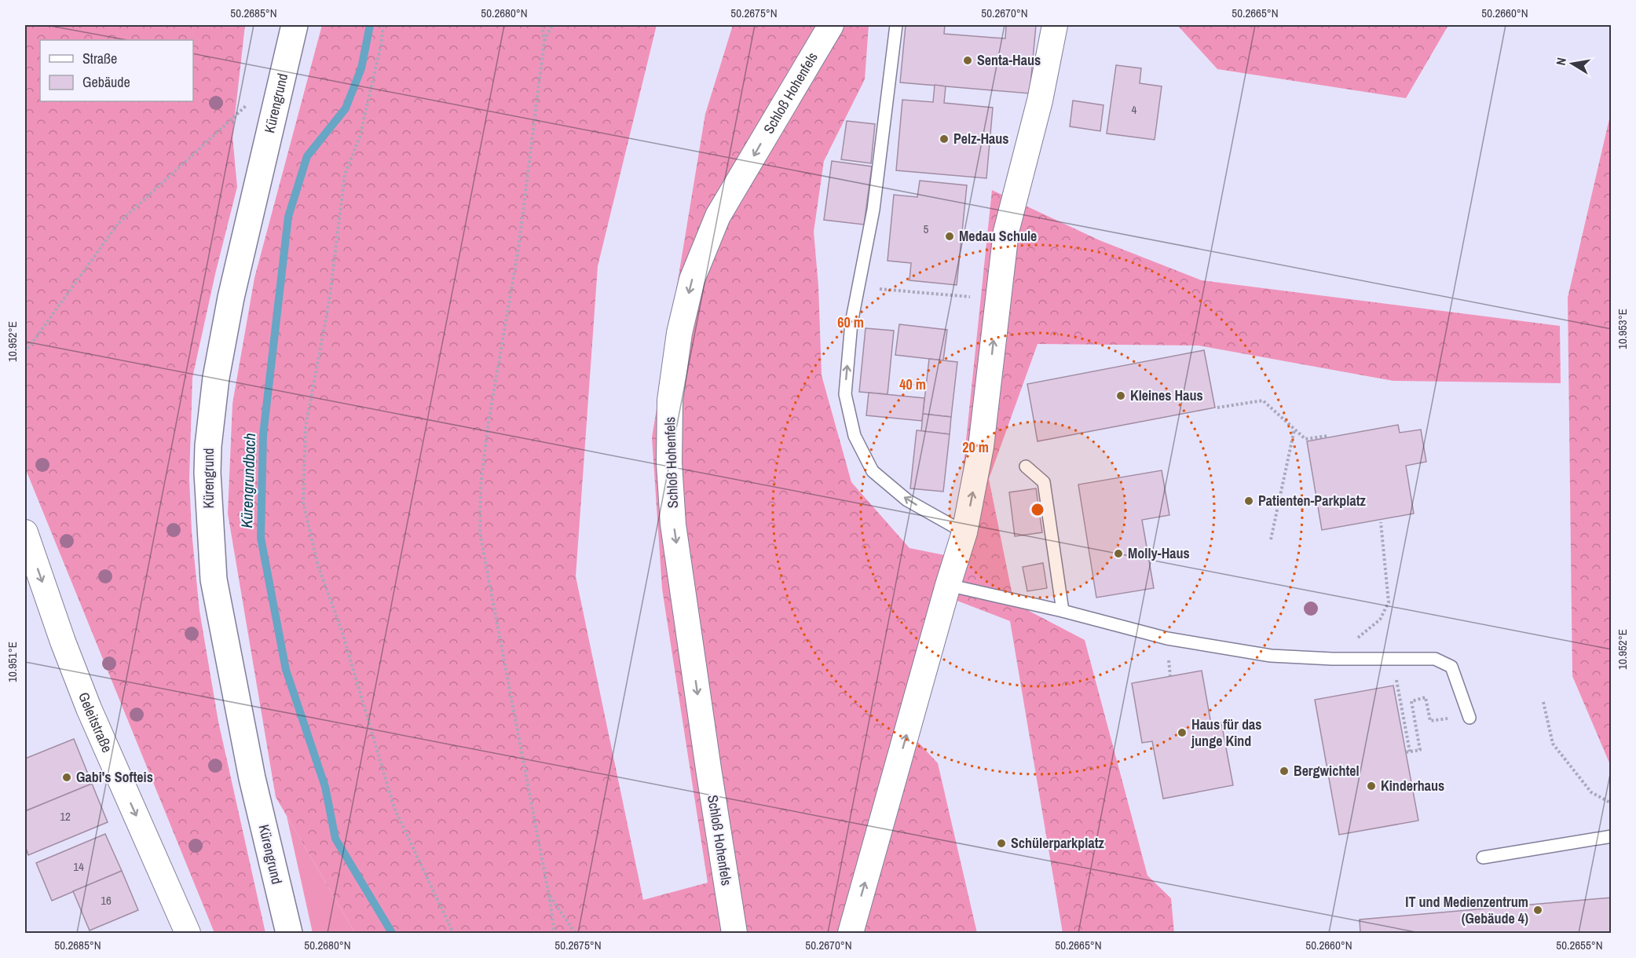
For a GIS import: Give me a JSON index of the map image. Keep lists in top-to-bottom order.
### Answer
{
  "streets": {
    "main road": ["Kürengrund"],
    "street": ["Schloß Hohenfels", "Geleitstraße"]
  },
  "one_way": ["Schloß Hohenfels", "Geleitstraße"],
  "water": ["Kürengrundbach"],
  "places": [
    "Senta-Haus",
    "Pelz-Haus",
    "Medau Schule",
    "Kleines Haus",
    "Patienten-Parkplatz",
    "Molly-Haus",
    "Haus für das junge Kind",
    "Bergwichtel",
    "Gabi's Softeis",
    "Kinderhaus",
    "Schülerparkplatz",
    "IT und Medienzentrum (Gebäude 4)"
  ],
  "house_numbers": [
    "4",
    "5",
    "12",
    "14",
    "16"
  ],
  "legend": ["Straße", "Gebäude"],
  "north": "left",
  "coordinates": [
    "50.2685°N",
    "50.2680°N",
    "50.2675°N",
    "50.2670°N",
    "50.2665°N",
    "50.2660°N",
    "10.953°E",
    "10.952°E",
    "10.951°E",
    "50.2655°N"
  ],
  "rings": ["60 m", "40 m", "20 m"]
}
